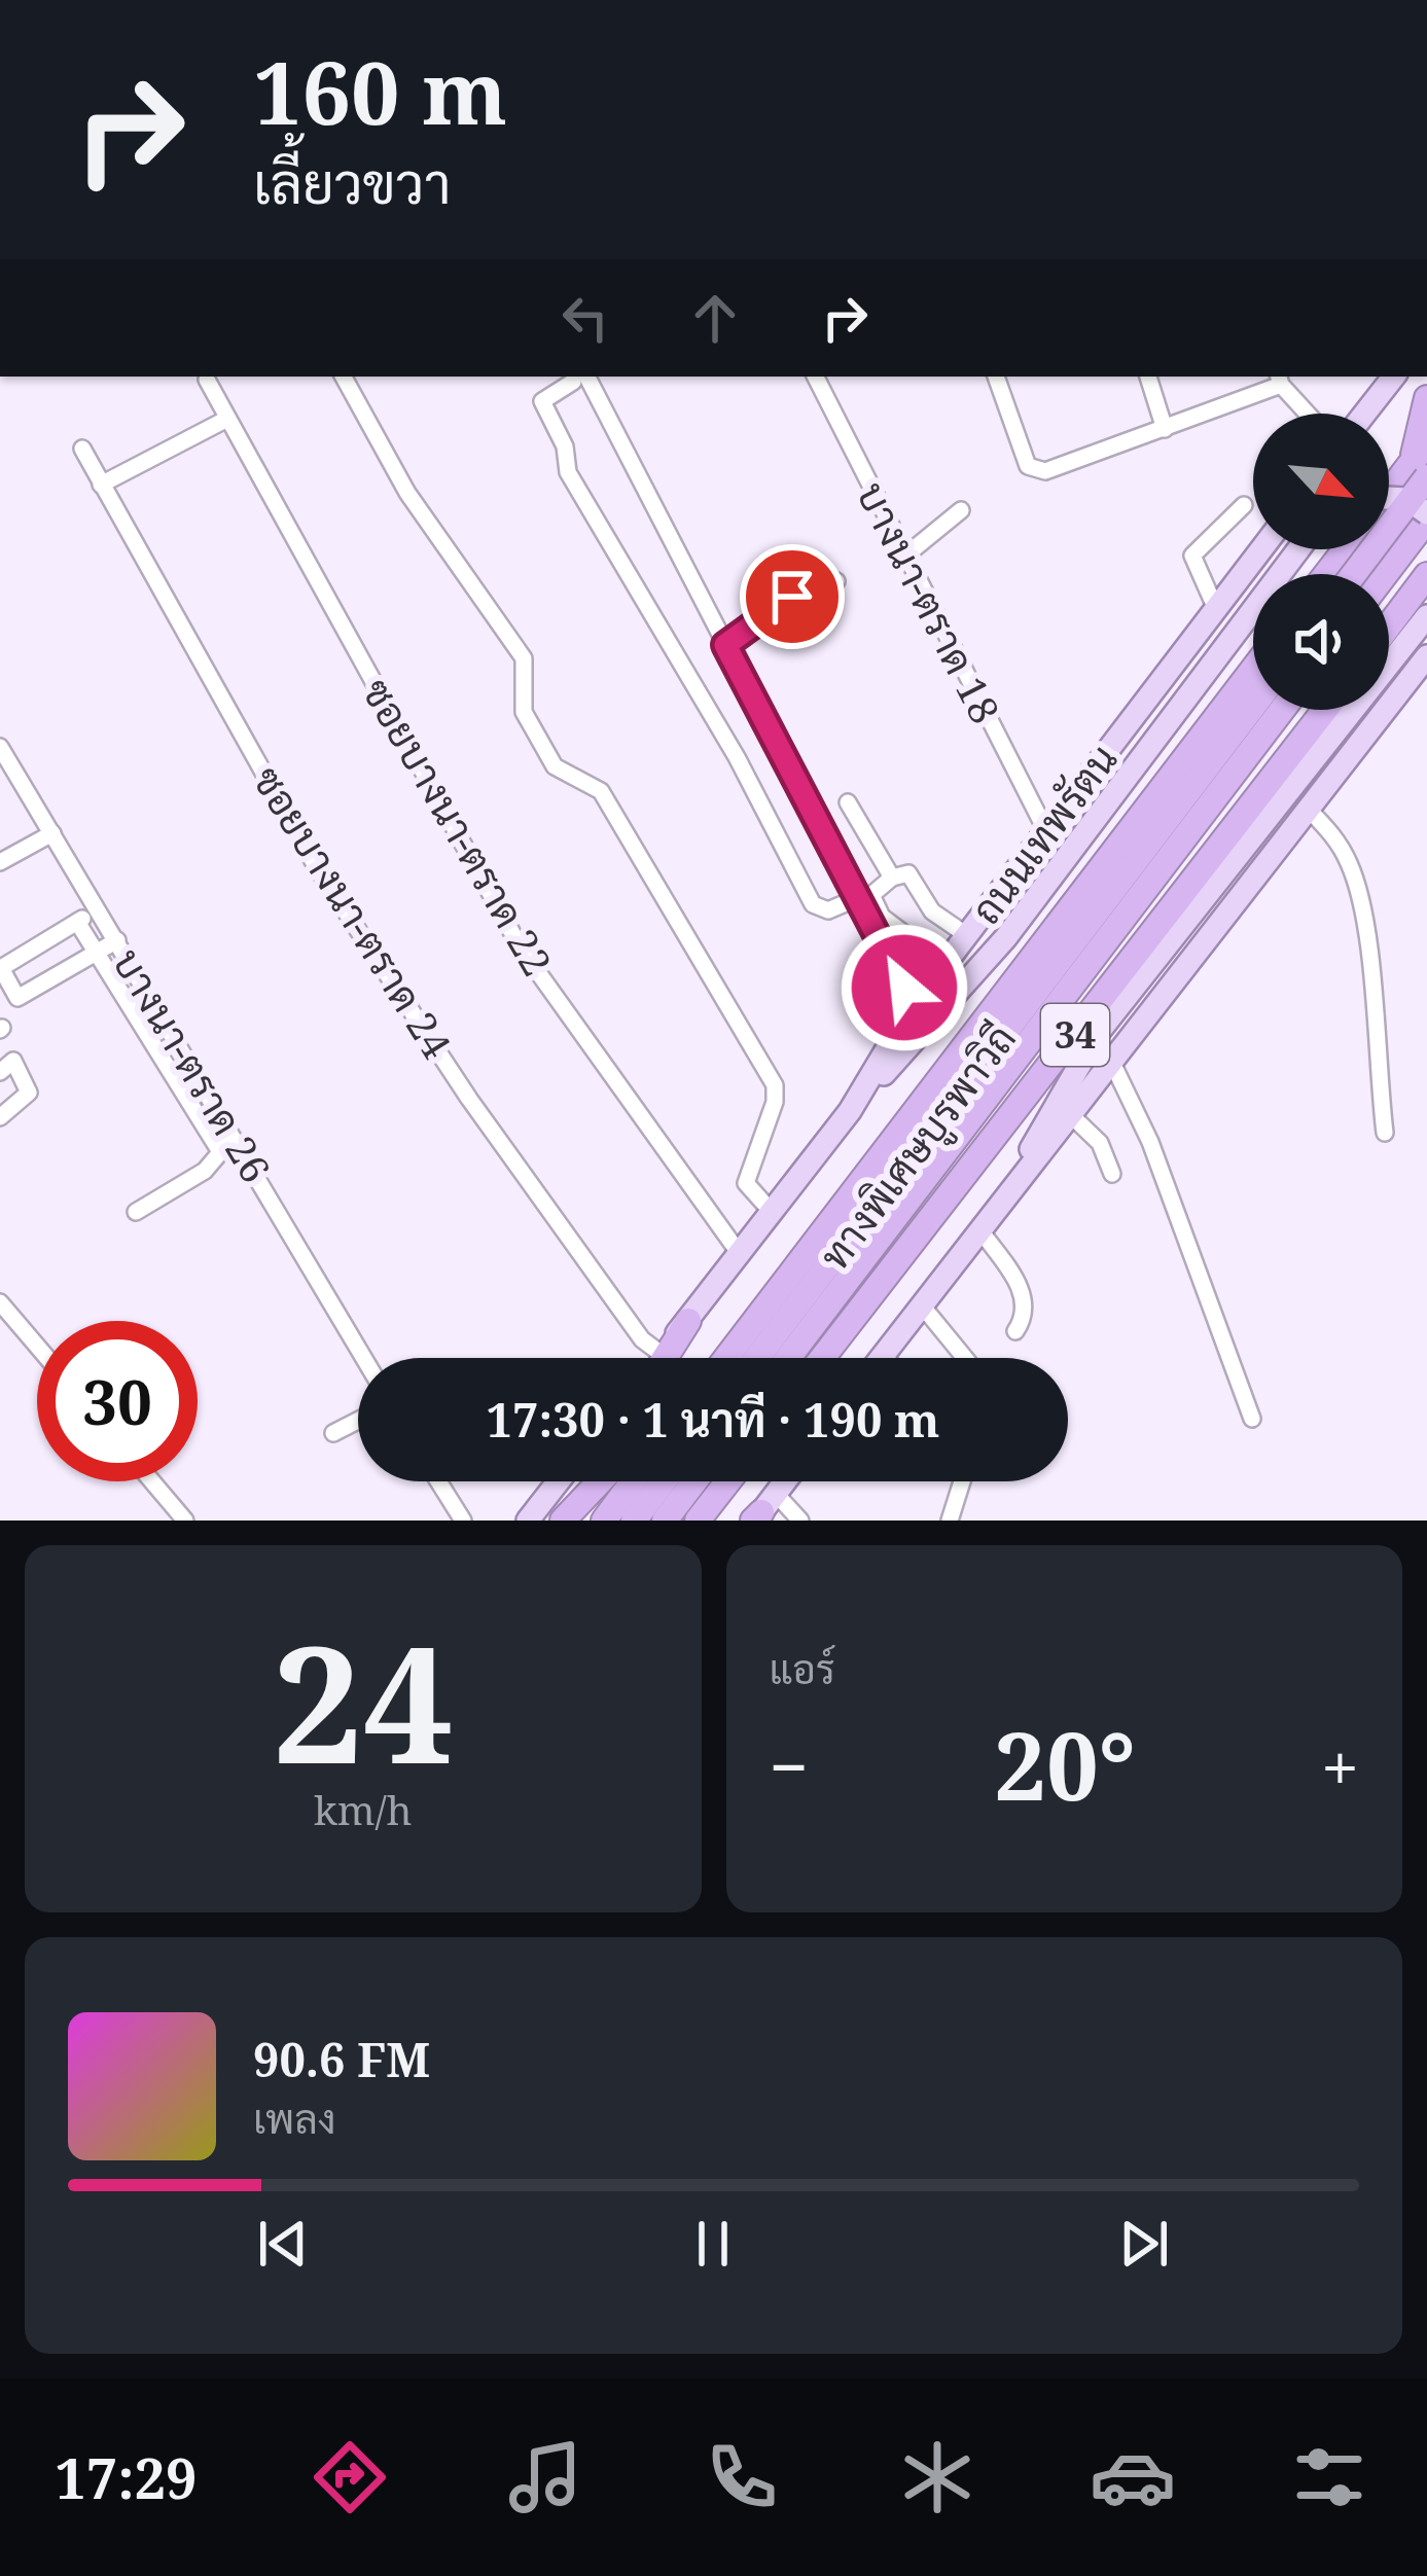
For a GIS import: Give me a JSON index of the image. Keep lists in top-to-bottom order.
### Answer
{
  "streets": {
    "highway": ["ถนนเทพรัตน", "34", "ทางพิเศษบูรพาวิถี"],
    "street": [
      "บางนา-ตราด 18",
      "ซอยบางนา-ตราด 22",
      "ซอยบางนา-ตราด 24",
      "บางนา-ตราด 26"
    ]
  },
  "crossings": [
    ["บางนา-ตราด 18", "ถนนเทพรัตน"],
    ["ซอยบางนา-ตราด 22", "ถนนเทพรัตน"],
    ["ถนนเทพรัตน", "ซอยบางนา-ตราด 24"]
  ],
  "north": "bottom right",
  "page": {
    "turn": ["160 m", "เลี้ยวขวา"],
    "limit": "30",
    "trip": "17:30 · 1 นาที · 190 m",
    "tile": [
      ["24", "km/h"],
      "แอร์"
    ],
    "heat": ["−", "20°", "+"],
    "song": ["90.6 FM", "เพลง"],
    "tabs": "17:29"
  }
}
